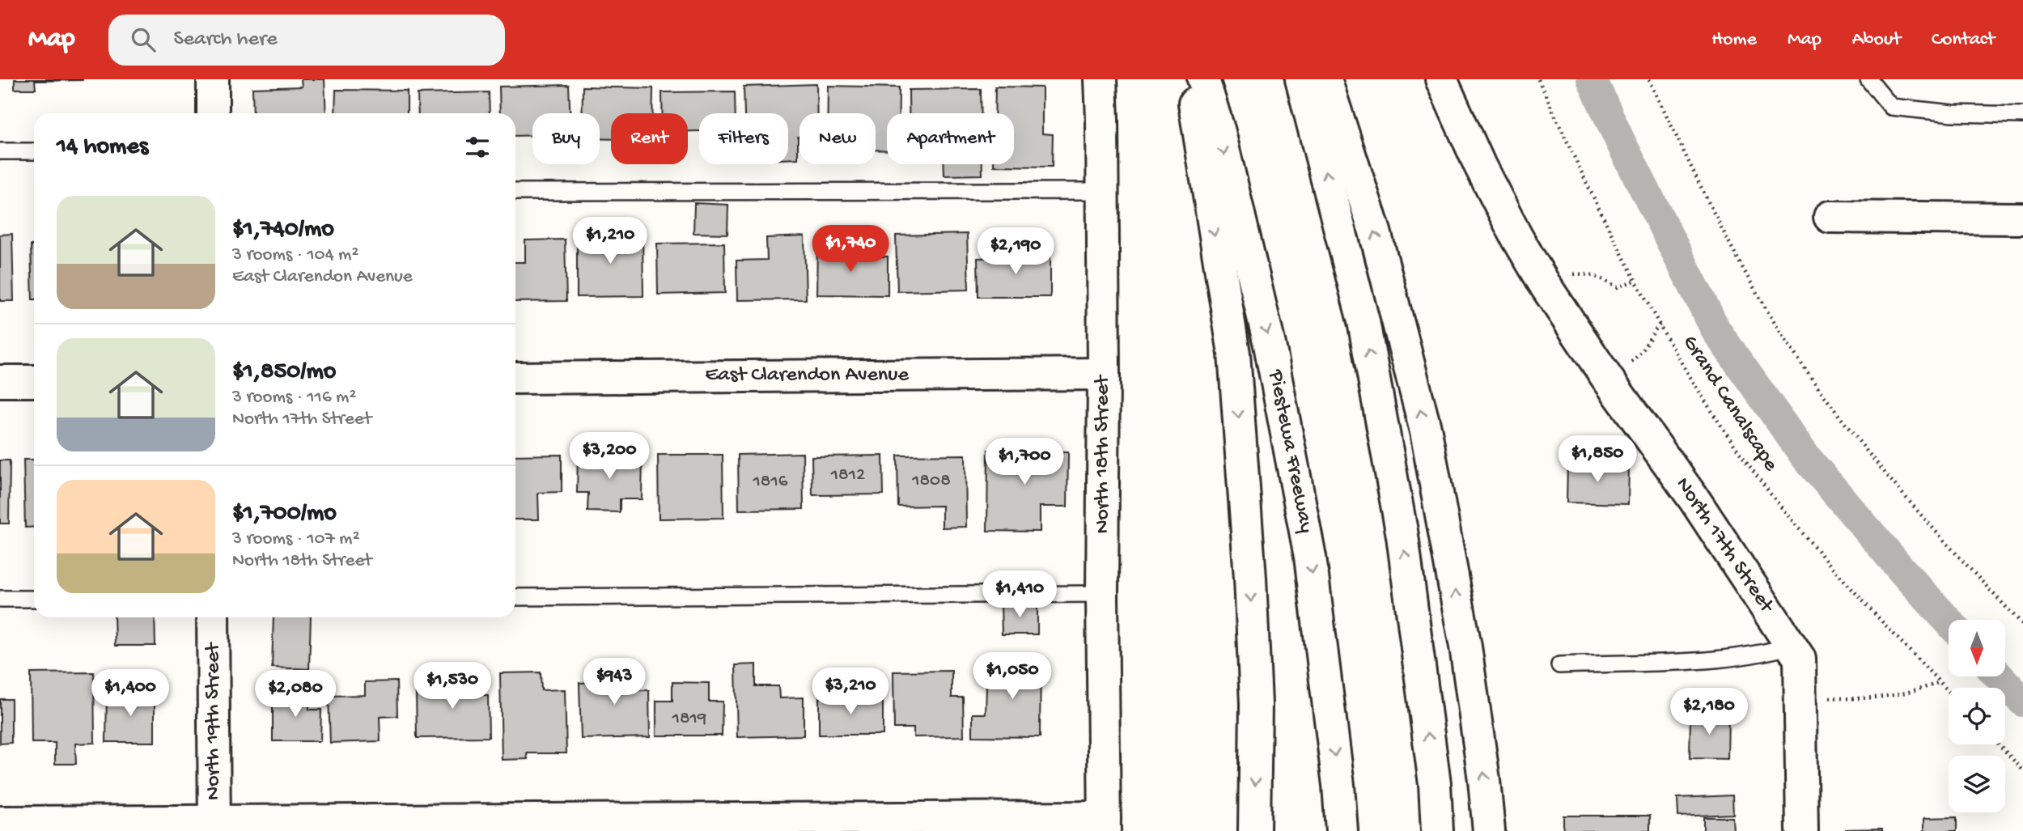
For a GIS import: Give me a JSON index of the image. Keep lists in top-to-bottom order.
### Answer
{
  "streets": {
    "main road": [
      "East Clarendon Avenue",
      "Piestewa Freeway",
      "North 18th Street",
      "North 17th Street",
      "North 19th Street"
    ],
    "path": ["Grand Canalscape"]
  },
  "crossings": [
    ["East Clarendon Avenue", "North 18th Street"]
  ],
  "house_numbers": [
    "1812",
    "1808",
    "1816",
    "1819"
  ],
  "north": "bottom",
  "page": {
    "header": "Map",
    "search": "Search here",
    "nav": [
      "Home",
      "Map",
      "About",
      "Contact"
    ],
    "chip": [
      "Buy",
      "Rent",
      "Filters",
      "New",
      "Apartment"
    ],
    "heading": "14 homes",
    "list": [
      {
        "name": "$1,740/mo",
        "note": "3 rooms · 104 m² · East Clarendon Avenue"
      },
      {
        "name": "$1,850/mo",
        "note": "3 rooms · 116 m² · North 17th Street"
      },
      {
        "name": "$1,700/mo",
        "note": "3 rooms · 107 m² · North 18th Street"
      }
    ],
    "price": [
      "$1,210",
      "$1,740",
      "$2,190",
      "$3,200",
      "$1,850",
      "$1,700",
      "$1,410",
      "$1,050",
      "$943",
      "$1,530",
      "$3,210",
      "$1,400",
      "$2,080",
      "$2,180"
    ]
  }
}
